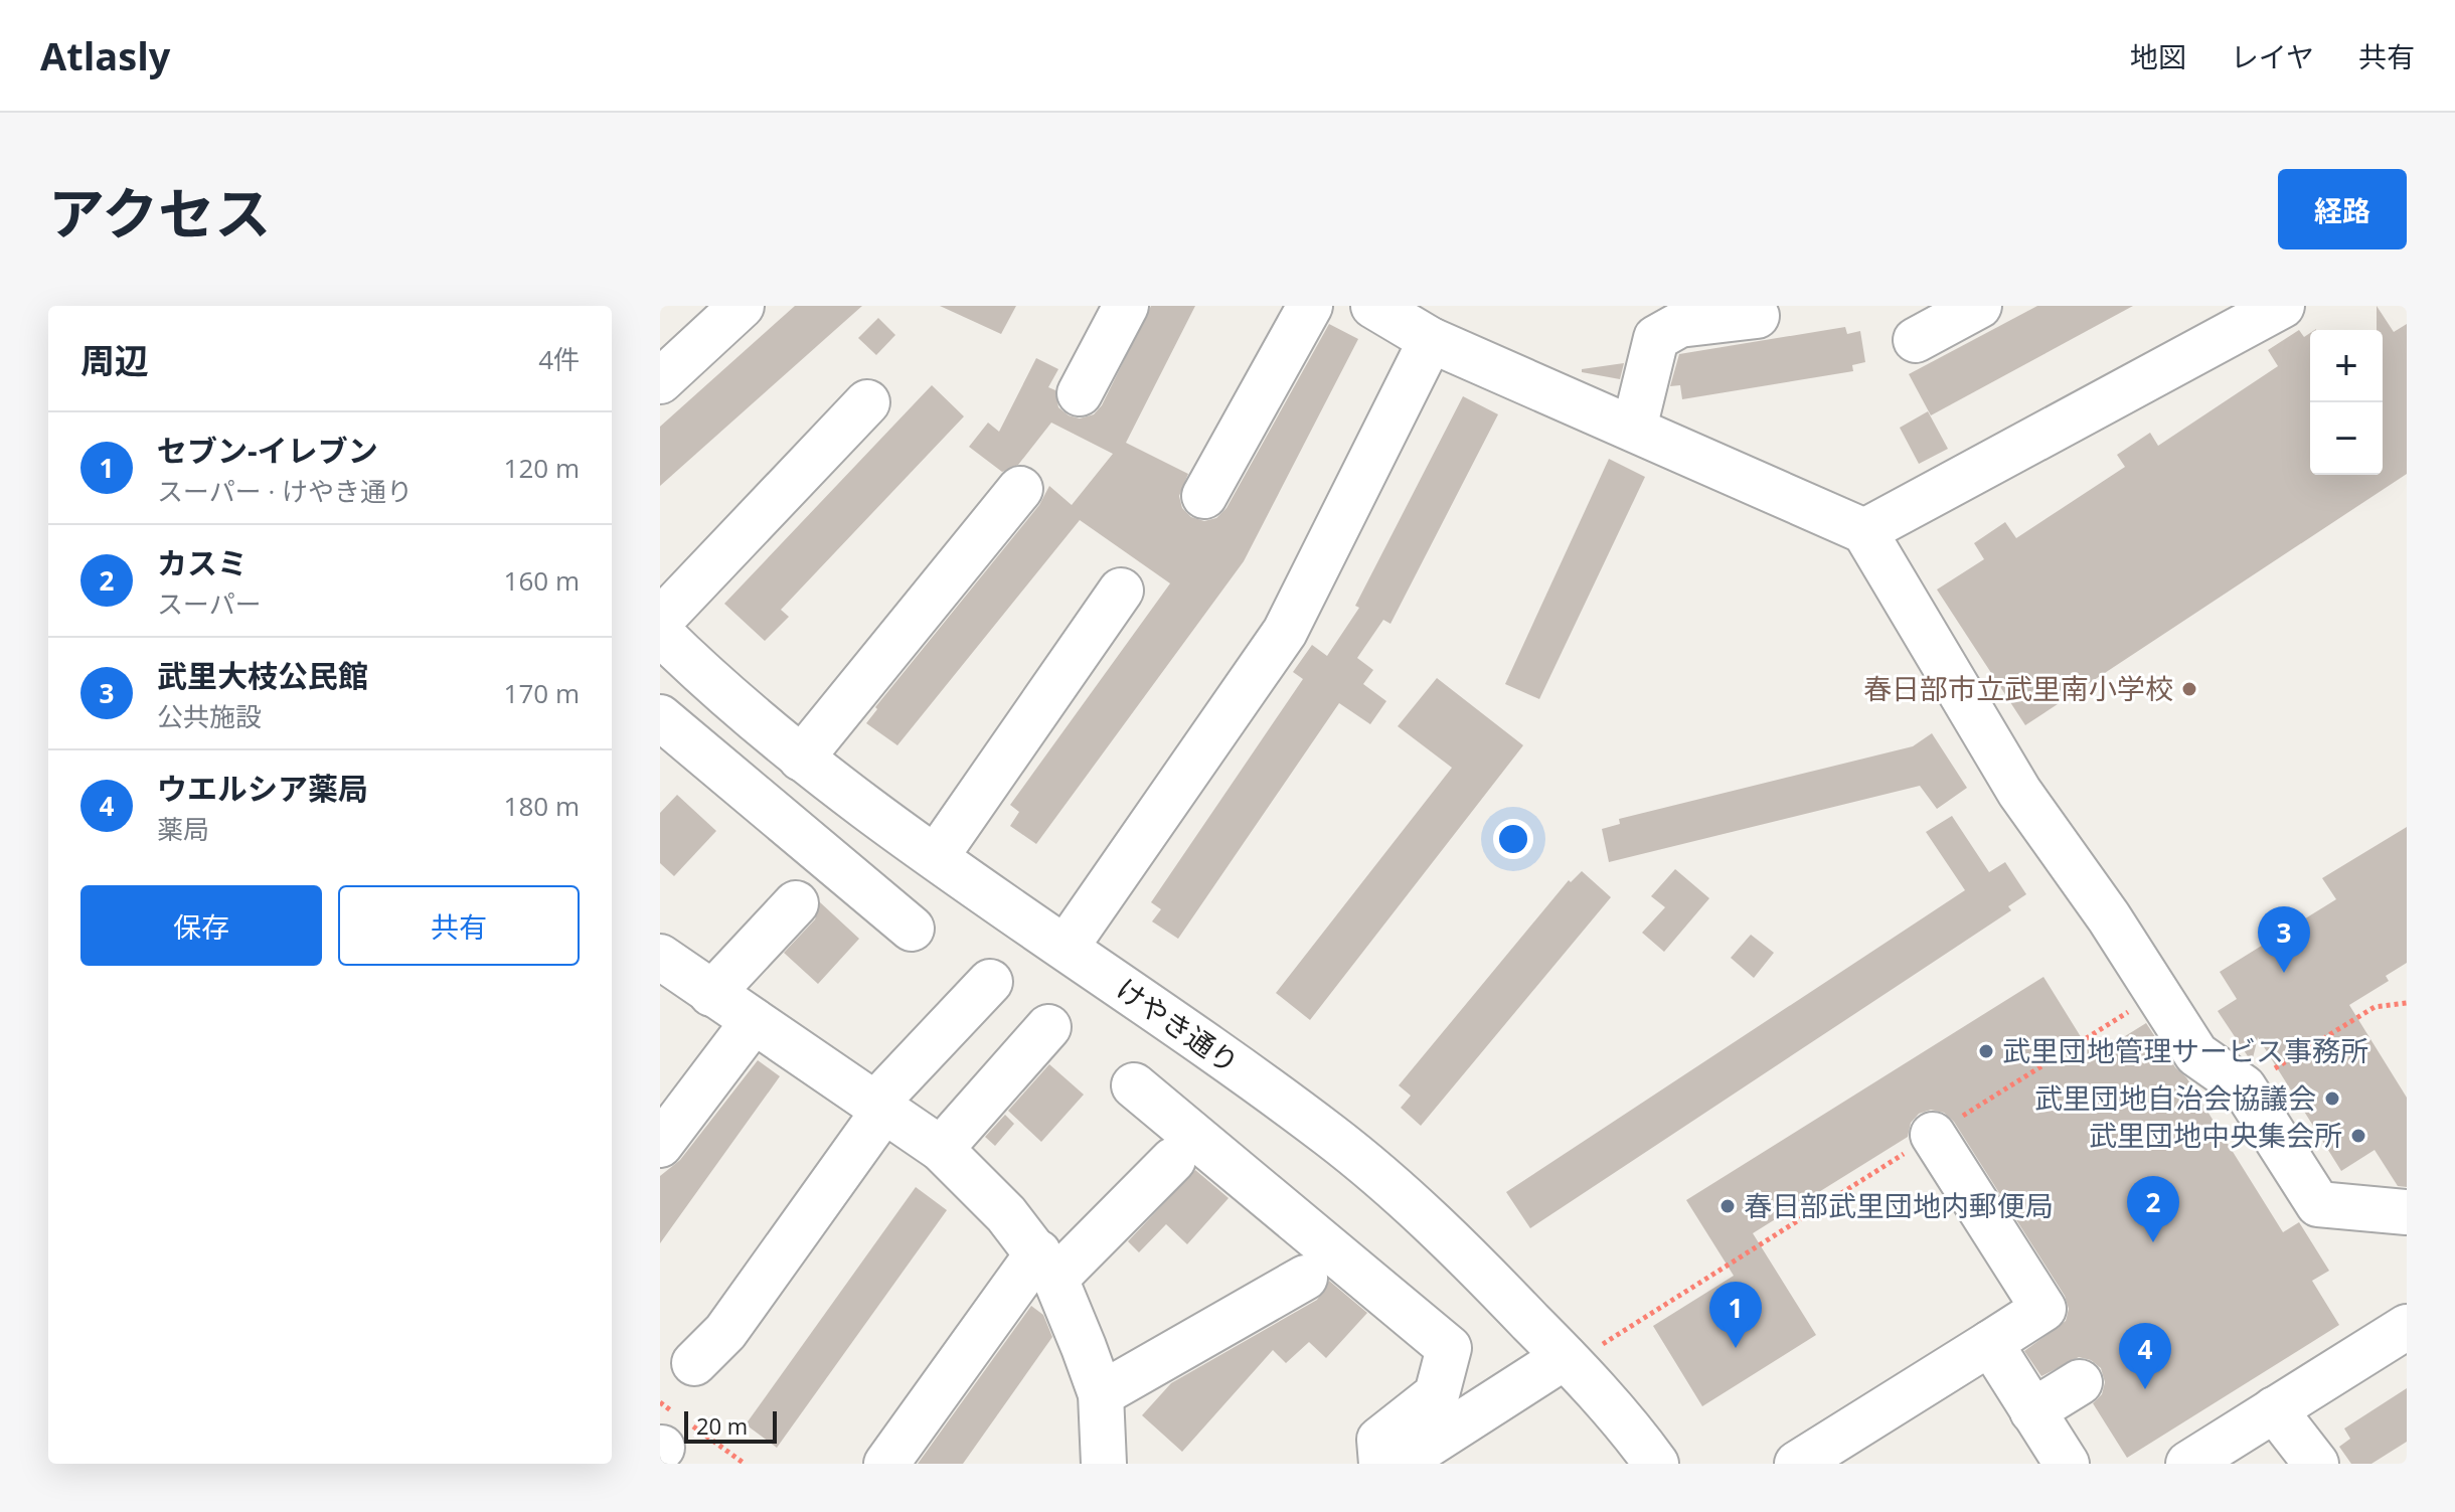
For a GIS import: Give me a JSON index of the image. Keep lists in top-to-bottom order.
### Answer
{
  "streets": {
    "street": ["けやき通り"]
  },
  "places": [
    "春日部市立武里南小学校",
    "武里団地管理サービス事務所",
    "武里団地自治会協議会",
    "武里団地中央集会所",
    "春日部武里団地内郵便局"
  ],
  "scale_bar": "20 m",
  "page": {
    "header": "Atlasly",
    "nav": ["地図", "レイヤ", "共有"],
    "title": "アクセス",
    "buttons": [
      "経路",
      ["保存", "共有"]
    ],
    "heading": ["周辺", "4件"],
    "map_buttons": ["+", "−"],
    "list": [
      {
        "mark": "1",
        "name": "セブン-イレブン",
        "note": "スーパー · けやき通り",
        "value": "120 m"
      },
      {
        "mark": "2",
        "name": "カスミ",
        "note": "スーパー",
        "value": "160 m"
      },
      {
        "mark": "3",
        "name": "武里大枝公民館",
        "note": "公共施設",
        "value": "170 m"
      },
      {
        "mark": "4",
        "name": "ウエルシア薬局",
        "note": "薬局",
        "value": "180 m"
      }
    ],
    "pins": [
      "3",
      "2",
      "1",
      "4"
    ],
    "scale": "20 m"
  }
}
